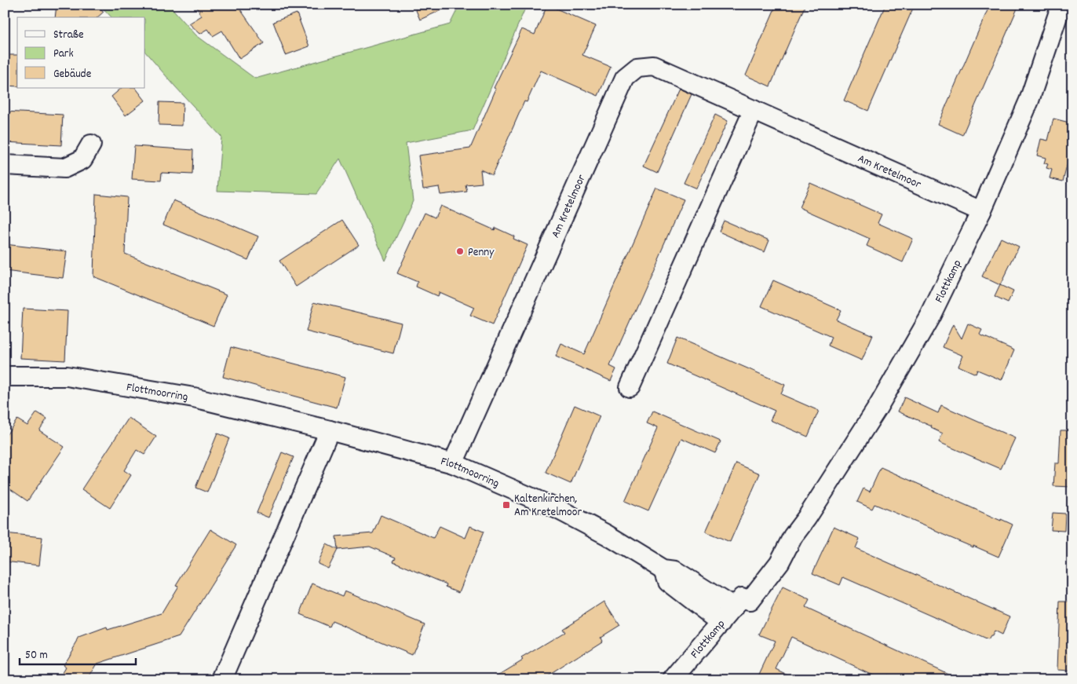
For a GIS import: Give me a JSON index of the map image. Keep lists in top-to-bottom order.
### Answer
{
  "streets": {
    "street": ["Am Kretelmoor", "Flottkamp", "Flottmoorring"]
  },
  "crossings": [
    ["Am Kretelmoor", "Flottkamp"],
    ["Am Kretelmoor", "Flottmoorring"],
    ["Flottkamp", "Flottmoorring"]
  ],
  "places": {
    "other": ["Penny"],
    "transit": ["Kaltenkirchen, Am Kretelmoor"]
  },
  "legend": ["Straße", "Park", "Gebäude"],
  "scale_bar": "50 m"
}
